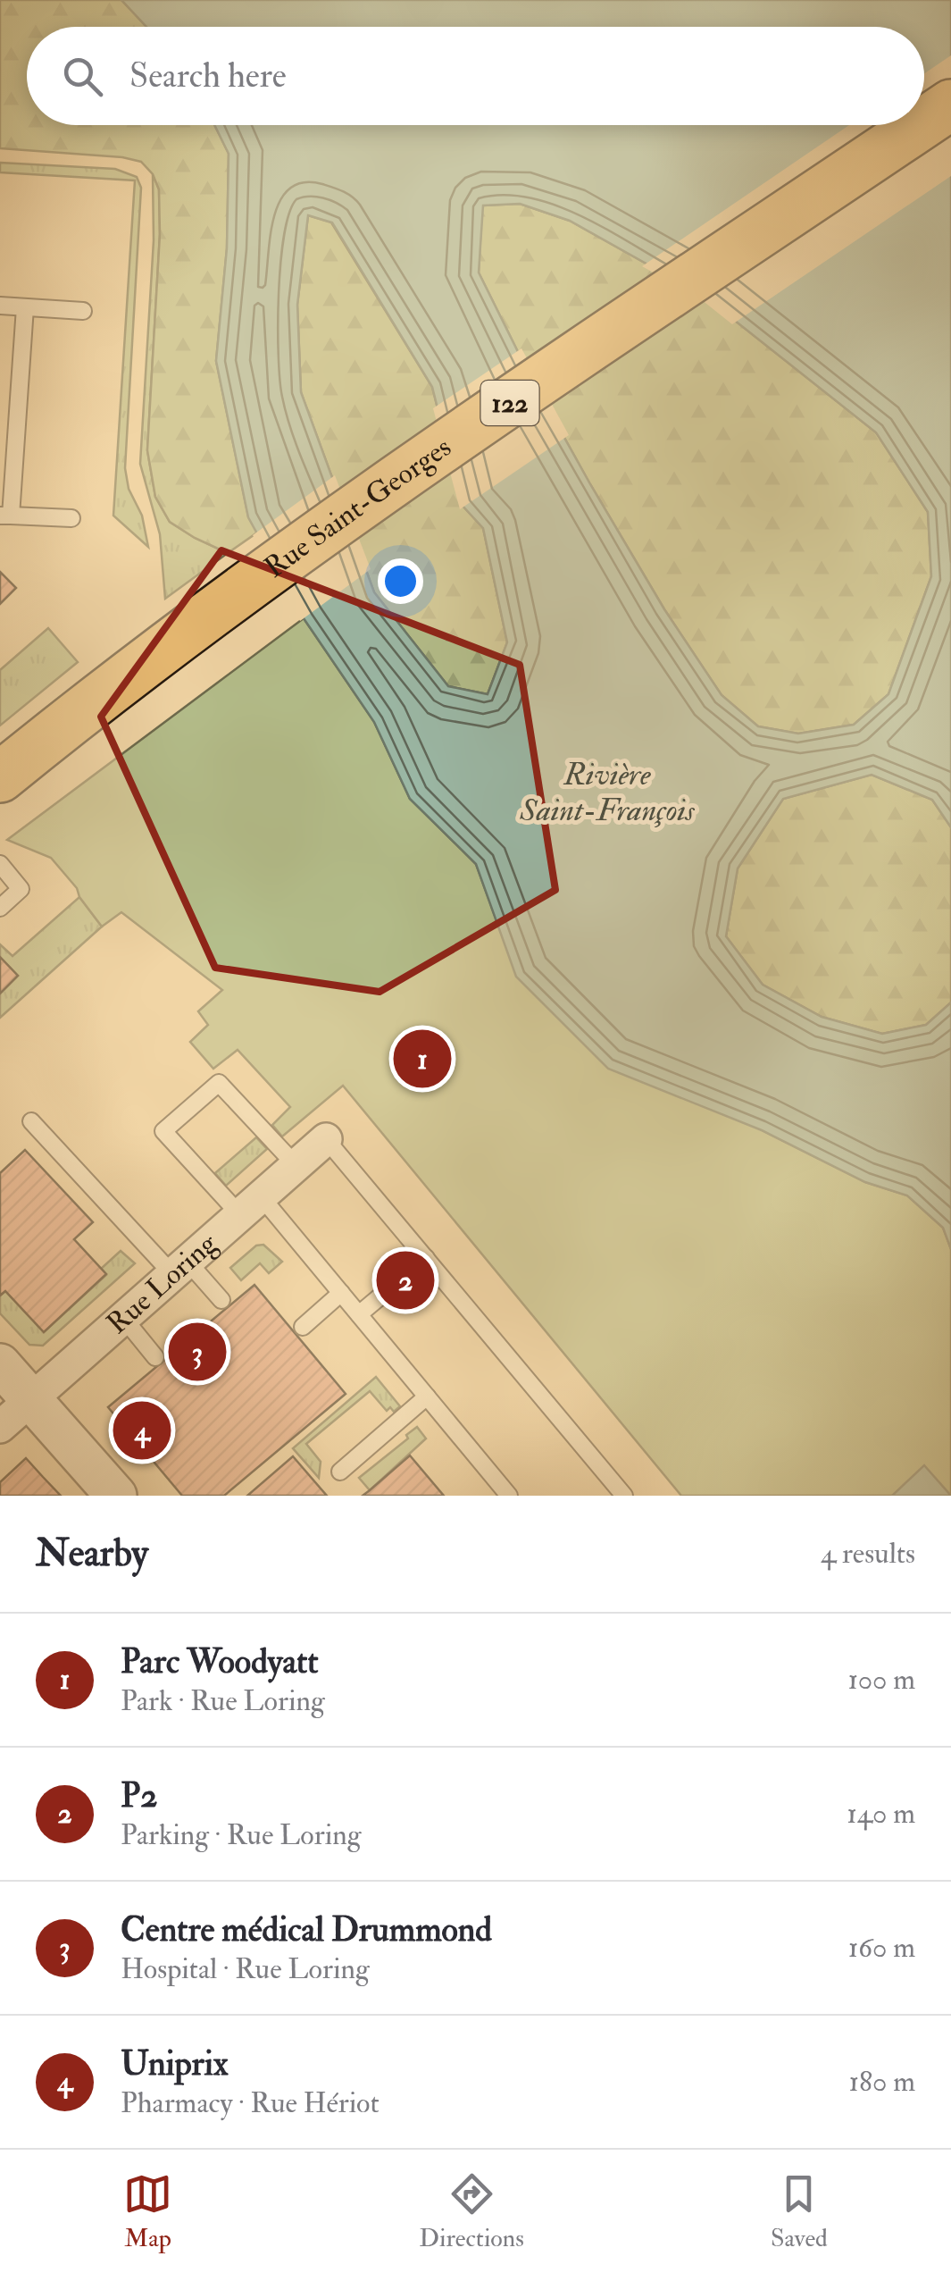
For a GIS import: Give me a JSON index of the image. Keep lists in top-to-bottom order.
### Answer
{
  "streets": {
    "main road": ["122", "Rue Saint-Georges"],
    "street": ["Rue Loring"]
  },
  "water": ["Rivière Saint-François"],
  "page": {
    "search": "Search here",
    "pins": [
      "1",
      "2",
      "3",
      "4"
    ],
    "heading": ["Nearby", "4 results"],
    "list": [
      {
        "mark": "1",
        "name": "Parc Woodyatt",
        "note": "Park · Rue Loring",
        "value": "100 m"
      },
      {
        "mark": "2",
        "name": "P2",
        "note": "Parking · Rue Loring",
        "value": "140 m"
      },
      {
        "mark": "3",
        "name": "Centre médical Drummond",
        "note": "Hospital · Rue Loring",
        "value": "160 m"
      },
      {
        "mark": "4",
        "name": "Uniprix",
        "note": "Pharmacy · Rue Hériot",
        "value": "180 m"
      }
    ],
    "nav": ["Map", "Directions", "Saved"]
  }
}
